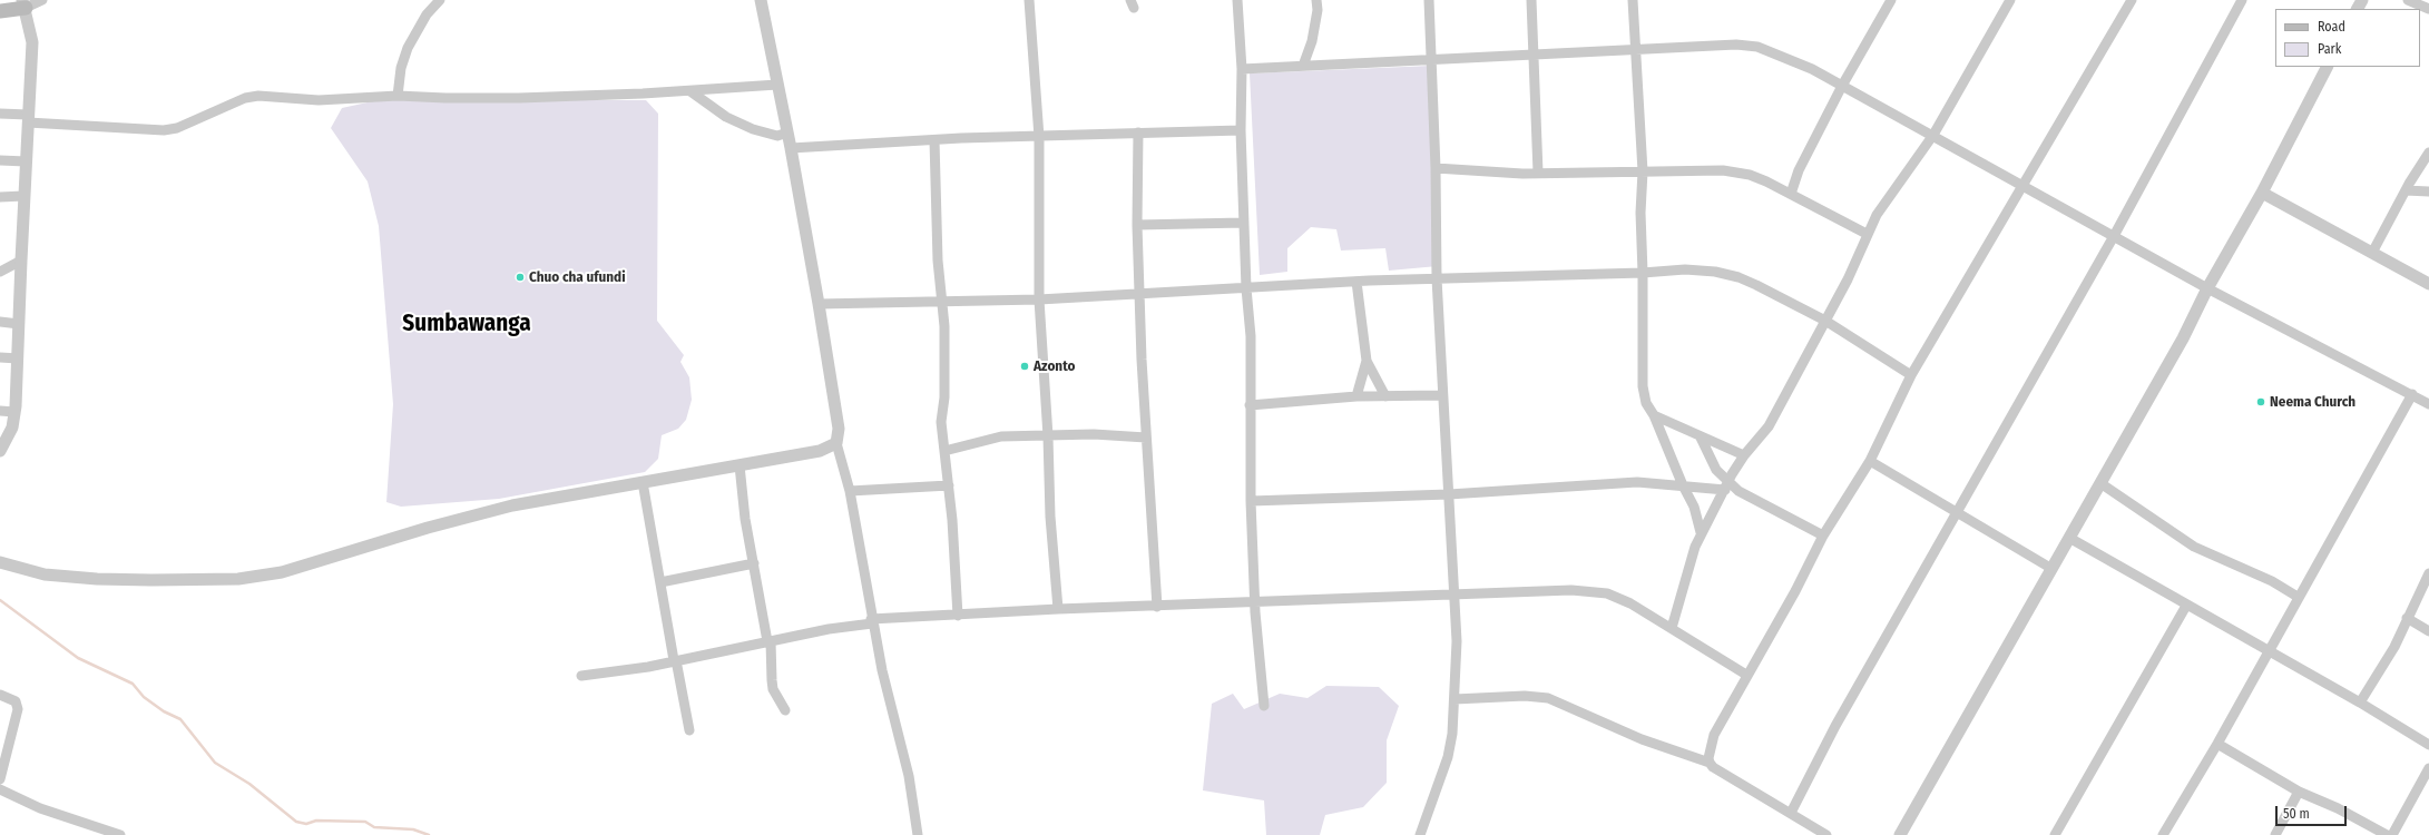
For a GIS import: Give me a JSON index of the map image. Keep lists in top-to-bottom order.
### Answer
{
  "districts": ["Sumbawanga"],
  "places": ["Chuo cha ufundi", "Azonto", "Neema Church"],
  "legend": ["Road", "Park"],
  "scale_bar": "50 m"
}
